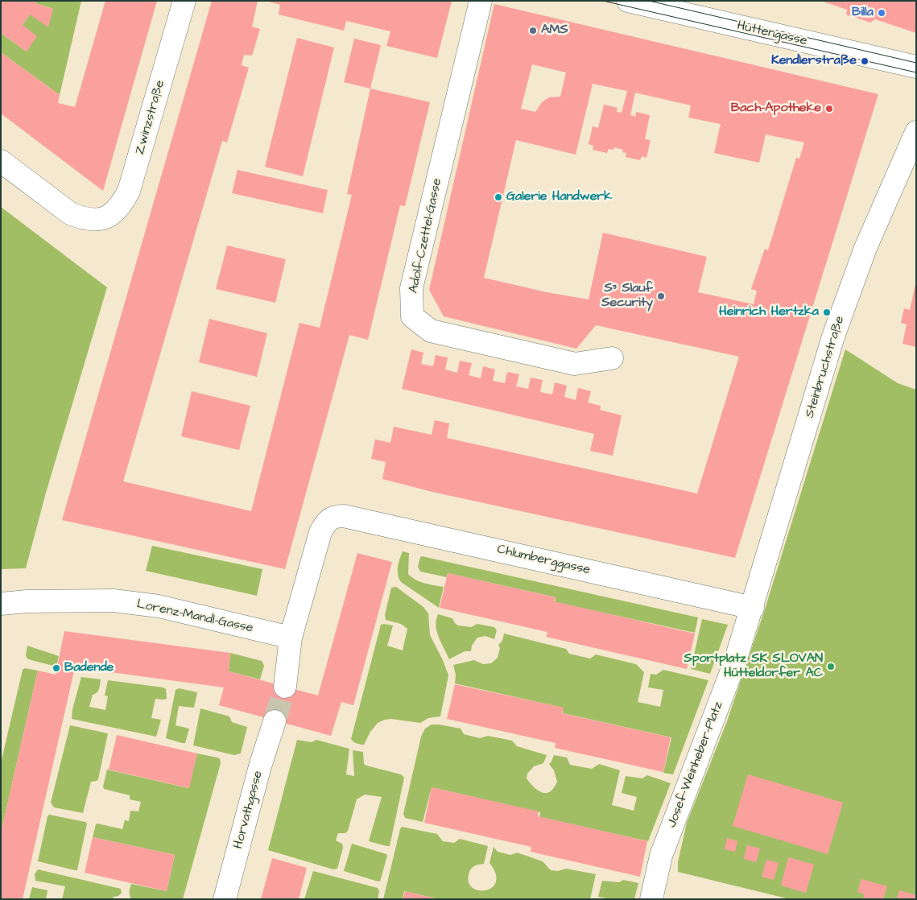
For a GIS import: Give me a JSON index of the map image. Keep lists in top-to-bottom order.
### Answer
{
  "streets": {
    "street": [
      "Huttengasse",
      "Zwinzstraße",
      "Adolf-Czettel-Gasse",
      "Steinbruchstraße",
      "Chlumberggasse",
      "Lorenz-Mandl-Gasse",
      "Josef-Weinheber-Platz",
      "Horvathgasse"
    ]
  },
  "crossings": [
    ["Steinbruchstraße", "Chlumberggasse"],
    ["Steinbruchstraße", "Josef-Weinheber-Platz"],
    ["Chlumberggasse", "Lorenz-Mandl-Gasse"],
    ["Chlumberggasse", "Josef-Weinheber-Platz"]
  ],
  "places": [
    "Billa",
    "AMS",
    "Kendlerstraße",
    "Bach-Apotheke",
    "Galerie Handwerk",
    "S³ Slauf Security",
    "Heinrich Hertzka",
    "Sportplatz SK SLOVAN Hütteldorfer AC",
    "Badende"
  ]
}
